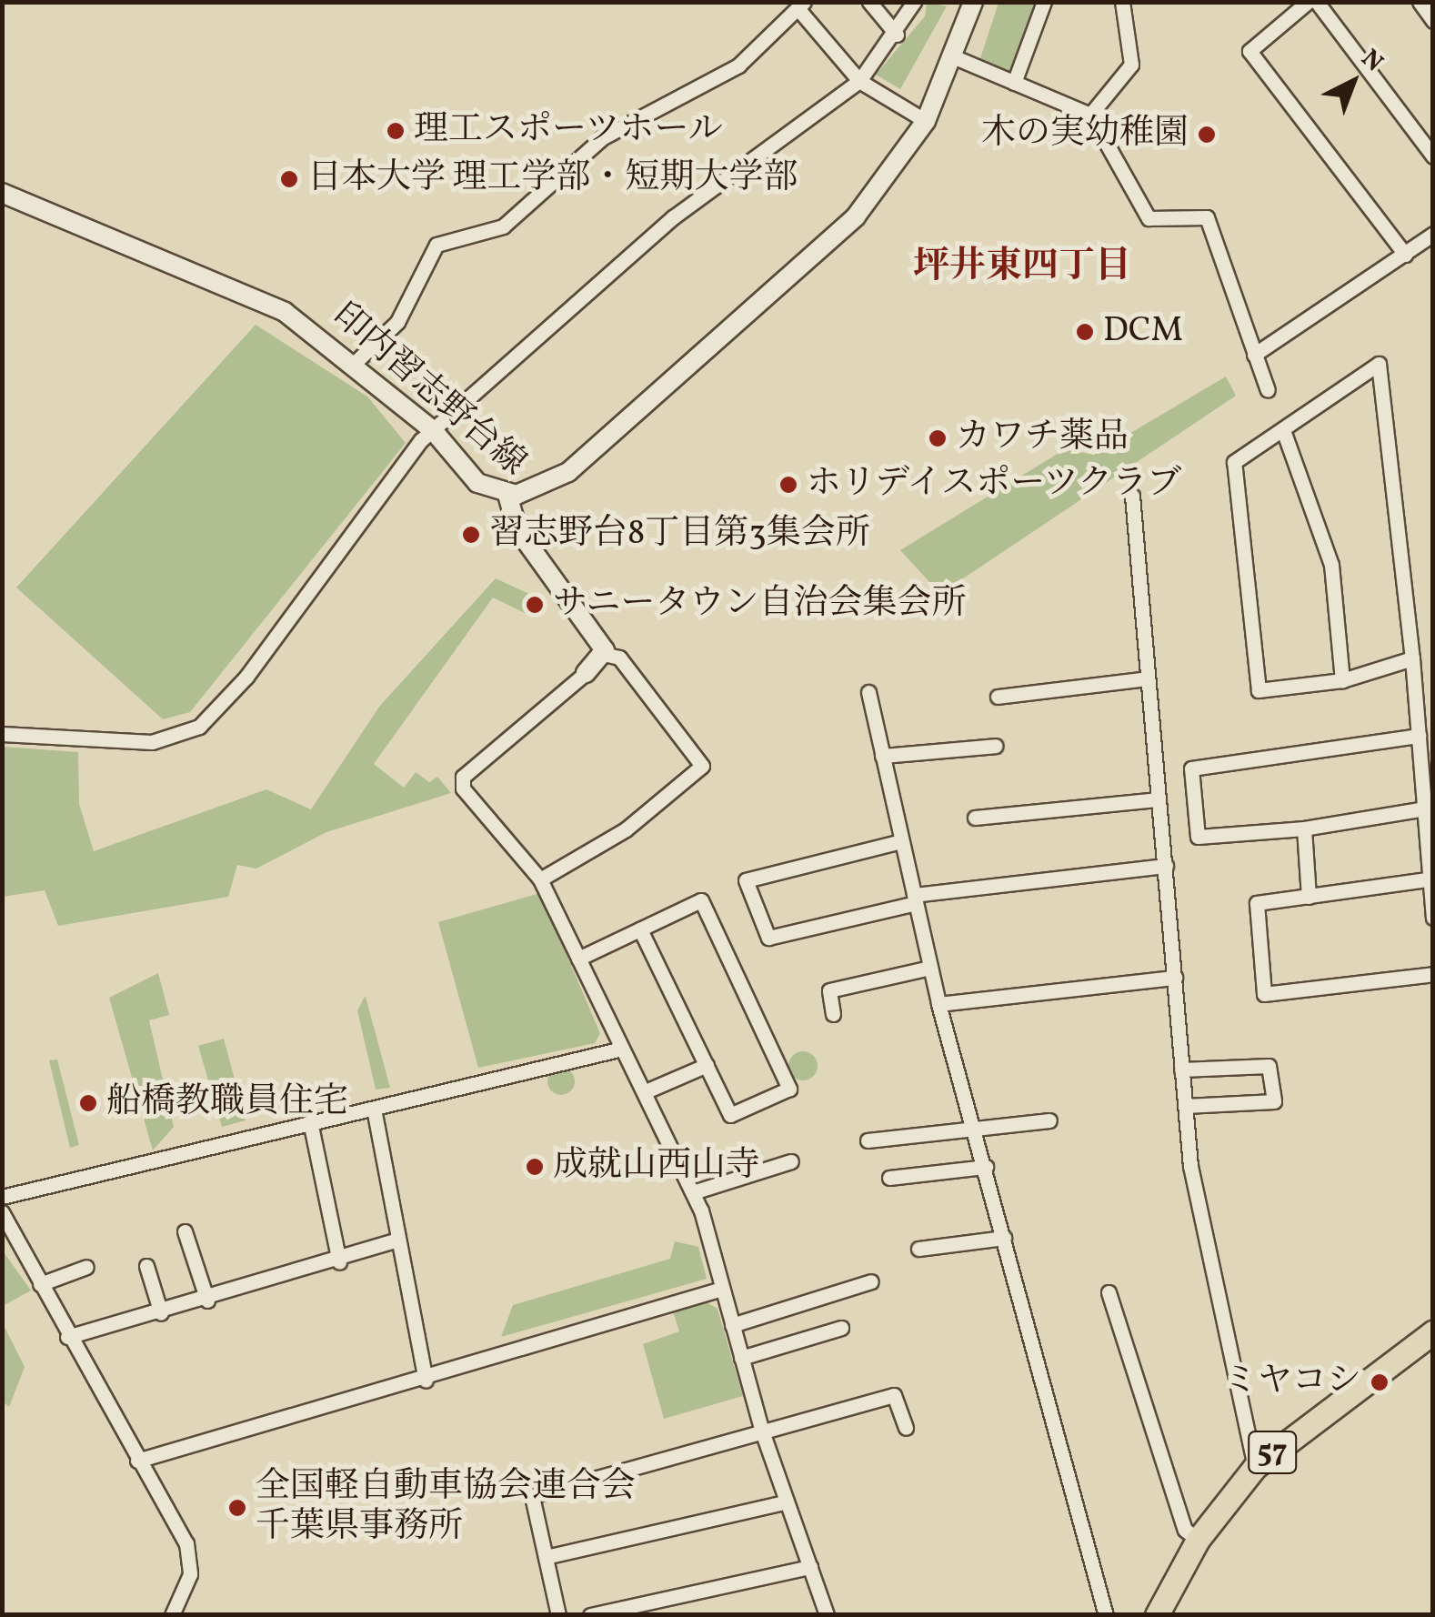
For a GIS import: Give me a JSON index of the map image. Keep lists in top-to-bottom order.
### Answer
{
  "streets": {
    "main road": ["57"],
    "street": ["印内習志野台線"]
  },
  "districts": ["坪井東四丁目"],
  "places": [
    "理工スポーツホール",
    "木の実幼稚園",
    "日本大学 理工学部・短期大学部",
    "DCM",
    "カワチ薬品",
    "ホリデイスポーツクラブ",
    "習志野台8丁目第3集会所",
    "サニータウン自治会集会所",
    "船橋教職員住宅",
    "成就山西山寺",
    "ミヤコシ",
    "全国軽自動車協会連合会 千葉県事務所"
  ],
  "north": "top right"
}
